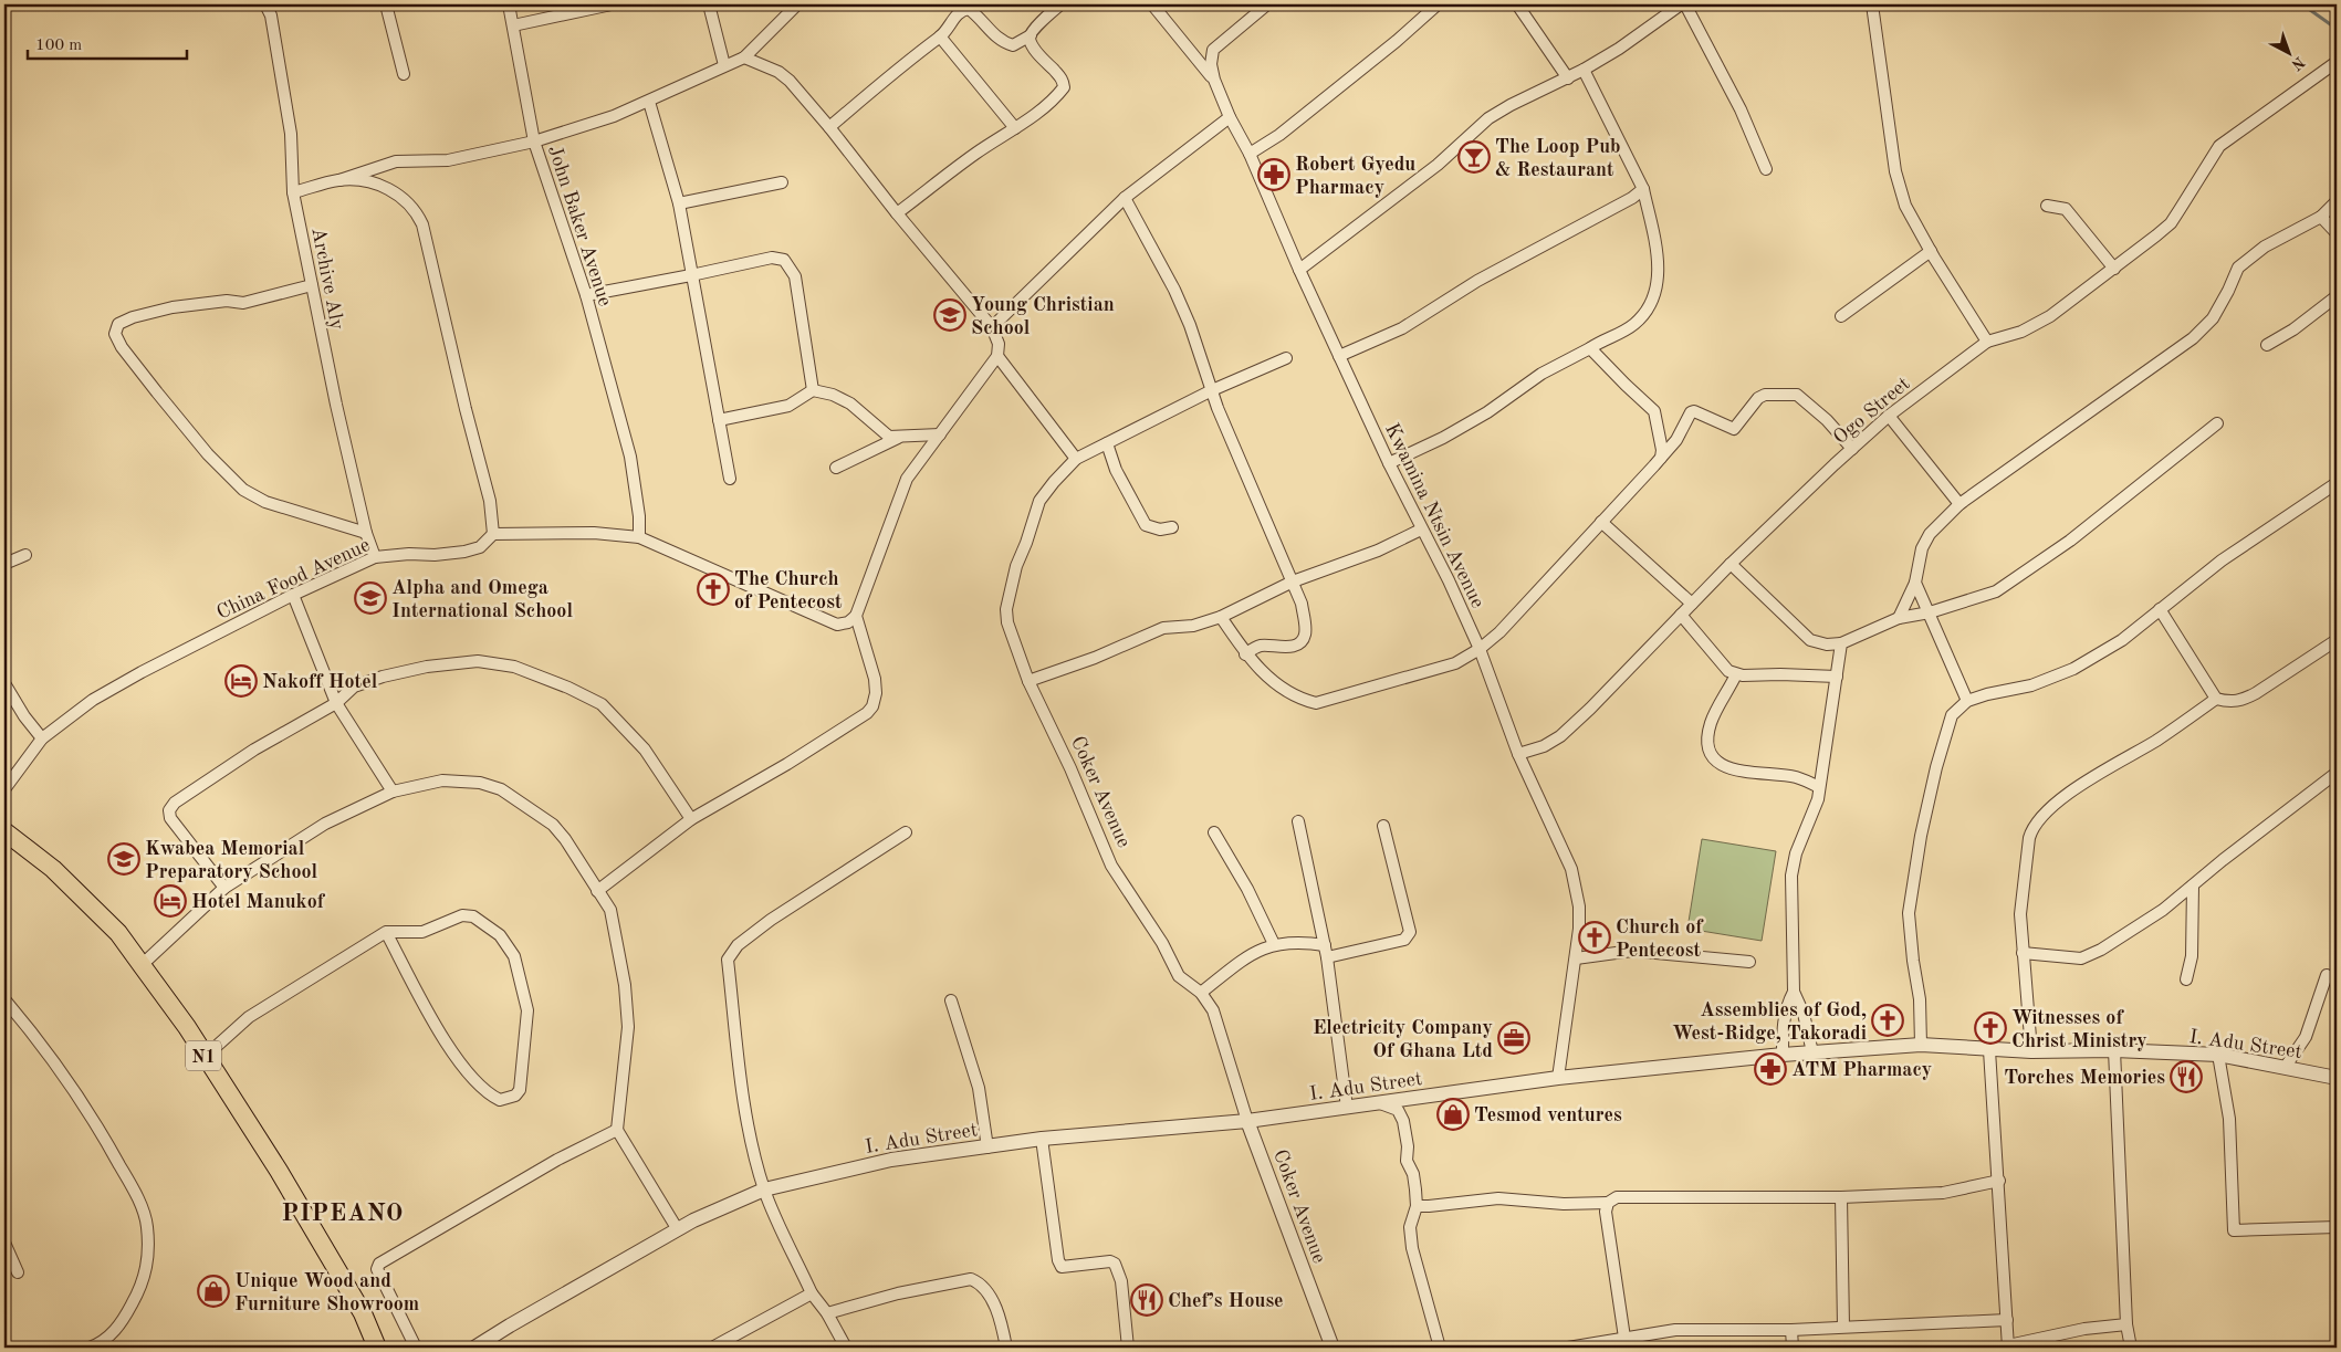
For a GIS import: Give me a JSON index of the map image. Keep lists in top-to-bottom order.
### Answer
{
  "streets": {
    "highway": ["N1"],
    "street": [
      "John Baker Avenue",
      "Archive Aly",
      "Ogo Street",
      "Kwamina Ntsin Avenue",
      "China Food Avenue",
      "Coker Avenue",
      "I. Adu Street"
    ]
  },
  "crossings": [
    ["Archive Aly", "China Food Avenue"],
    ["Ogo Street", "Kwamina Ntsin Avenue"],
    ["Kwamina Ntsin Avenue", "I. Adu Street"],
    ["Coker Avenue", "I. Adu Street"]
  ],
  "districts": ["PIPEANO"],
  "places": {
    "bar": ["The Loop Pub & Restaurant"],
    "pharmacy": ["Robert Gyedu Pharmacy", "ATM Pharmacy"],
    "school or university": ["Young Christian School", "Alpha and Omega International School", "Kwabea Memorial Preparatory School"],
    "church": [
      "The Church of Pentecost",
      "Church of Pentecost",
      "Assemblies of God, West-Ridge, Takoradi",
      "Witnesses of Christ Ministry"
    ],
    "hotel": ["Nakoff Hotel", "Hotel Manukof"],
    "office": ["Electricity Company Of Ghana Ltd"],
    "restaurant": ["Torches Memories", "Chef’s House"],
    "shop": ["Tesmod ventures", "Unique Wood and Furniture Showroom"]
  },
  "scale_bar": "100 m",
  "north": "bottom right"
}
